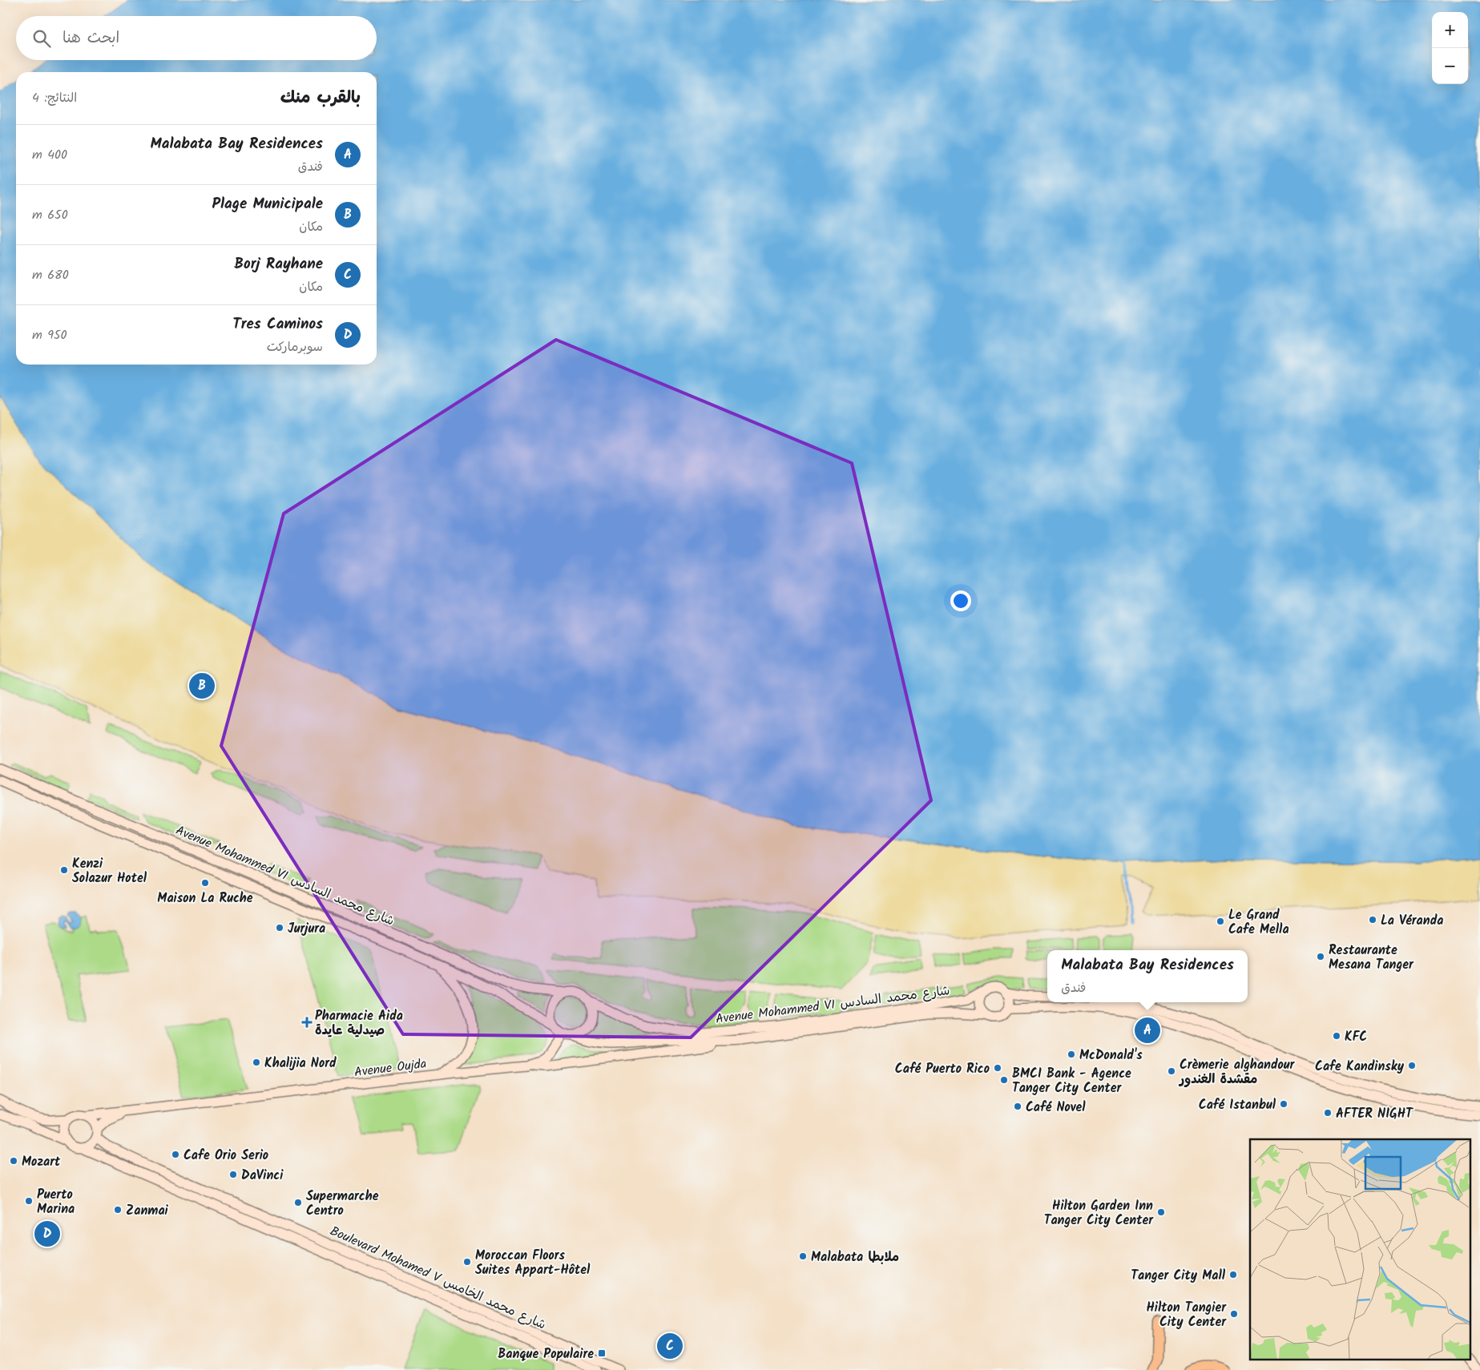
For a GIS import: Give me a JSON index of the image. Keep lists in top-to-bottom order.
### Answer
{
  "streets": {
    "main road": ["Avenue Mohammed VI شارع محمد السادس", "Avenue Oujda", "Boulevard Mohamed V شارع محمد الخامس"]
  },
  "crossings": [
    ["Avenue Mohammed VI شارع محمد السادس", "Avenue Oujda"],
    ["Avenue Oujda", "Boulevard Mohamed V شارع محمد الخامس"]
  ],
  "places": {
    "other": [
      "Kenzi Solazur Hotel",
      "Maison La Ruche",
      "La Véranda",
      "Le Grand Cafe Mella",
      "Jurjura",
      "Restaurante Mesana Tanger",
      "KFC",
      "McDonald's",
      "Khalijia Nord",
      "Cafe Kandinsky",
      "Café Puerto Rico",
      "Crèmerie alghandour مقشدة الغندور",
      "BMCI Bank - Agence Tanger City Center",
      "Café Istanbul",
      "Café Novel",
      "AFTER NIGHT",
      "Cafe Orio Serio",
      "Mozart",
      "DaVinci",
      "Puerto Marina",
      "Supermarche Centro",
      "Zanmai",
      "Hilton Garden Inn Tanger City Center",
      "Malabata ملابطا",
      "Moroccan Floors Suites Appart-Hôtel",
      "Tanger City Mall",
      "Hilton Tangier City Center"
    ],
    "health": ["Pharmacie Aida صيدلية عايدة"],
    "transit": ["Banque Populaire"]
  },
  "page": {
    "map_buttons": ["+", "−"],
    "search": "ابحث هنا",
    "heading": ["بالقرب منك", "النتائج: 4"],
    "list": [
      {
        "mark": "A",
        "name": "Malabata Bay Residences",
        "note": "فندق",
        "value": "400 m"
      },
      {
        "mark": "B",
        "name": "Plage Municipale",
        "note": "مكان",
        "value": "650 m"
      },
      {
        "mark": "C",
        "name": "Borj Rayhane",
        "note": "مكان",
        "value": "680 m"
      },
      {
        "mark": "D",
        "name": "Tres Caminos",
        "note": "سوبرماركت",
        "value": "950 m"
      }
    ],
    "pins": [
      "B",
      "A",
      "D",
      "C"
    ],
    "popup": ["Malabata Bay Residences", "فندق"]
  }
}
